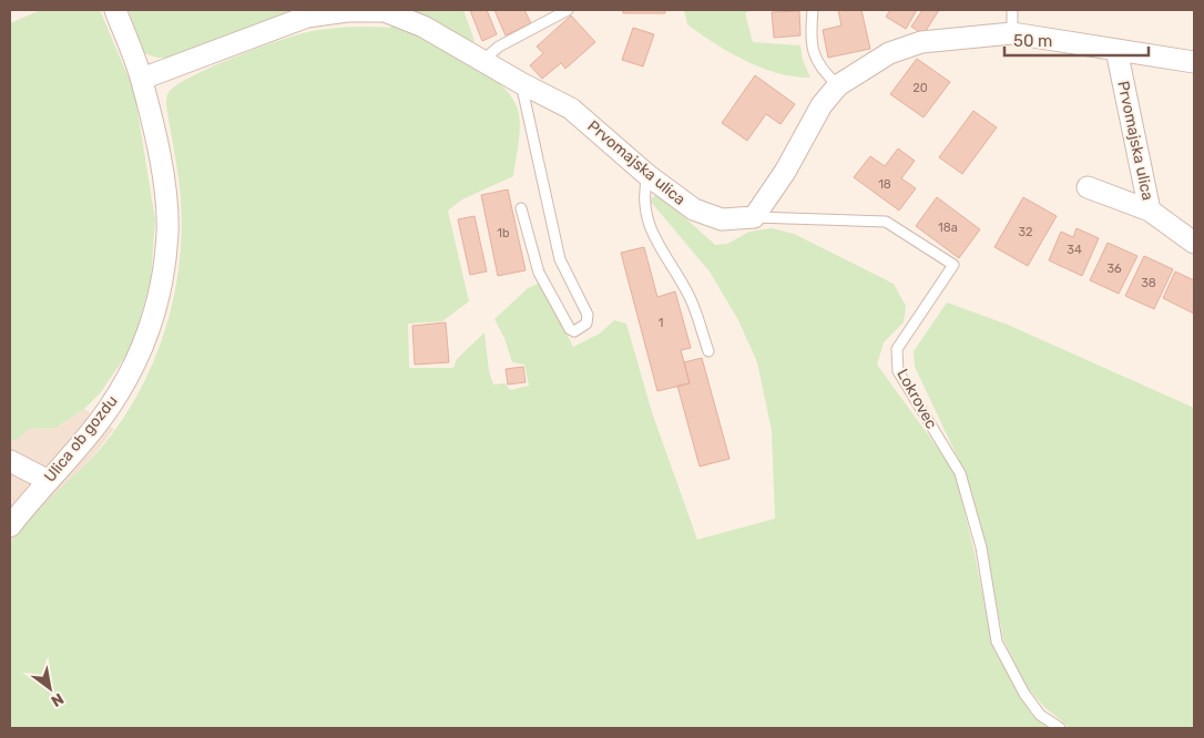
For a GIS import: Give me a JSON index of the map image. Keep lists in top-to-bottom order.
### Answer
{
  "streets": {
    "street": ["Prvomajska ulica", "Ulica ob gozdu"],
    "lane": ["Lokrovec"]
  },
  "crossings": [
    ["Prvomajska ulica", "Lokrovec"],
    ["Prvomajska ulica", "Ulica ob gozdu"]
  ],
  "house_numbers": [
    "20",
    "18",
    "18a",
    "32",
    "1b",
    "34",
    "36",
    "38",
    "1"
  ],
  "scale_bar": "50 m",
  "north": "bottom right"
}
